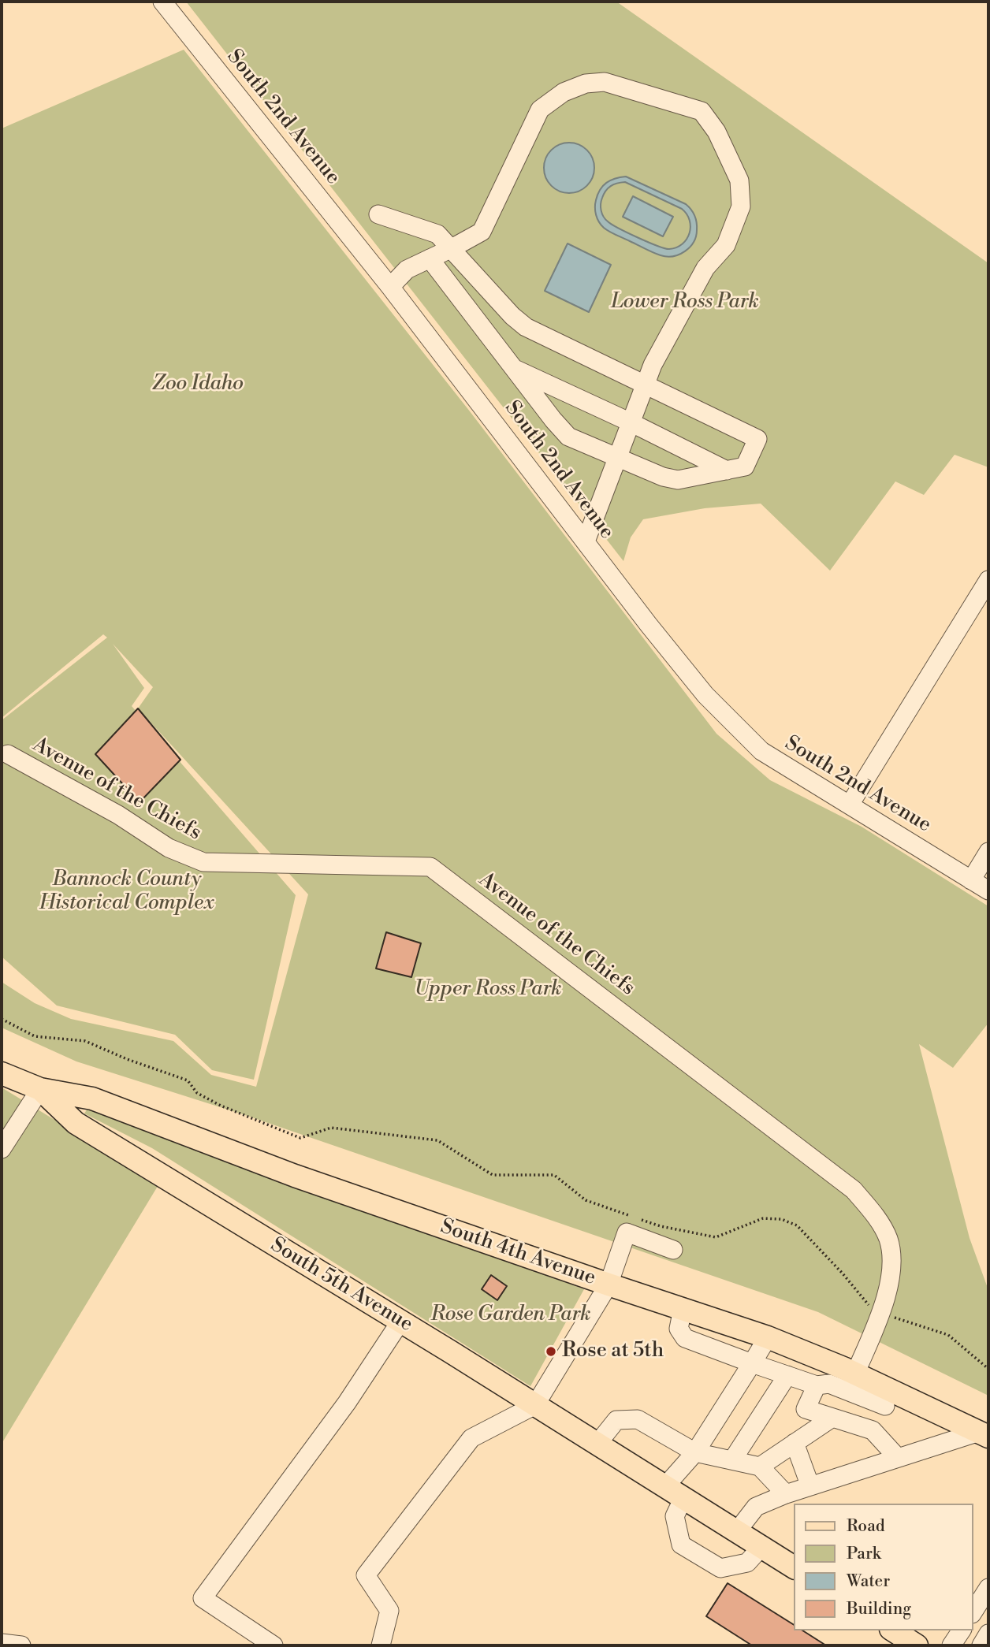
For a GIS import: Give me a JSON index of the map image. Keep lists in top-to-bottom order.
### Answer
{
  "streets": {
    "main road": ["South 4th Avenue", "South 5th Avenue"],
    "street": ["South 2nd Avenue", "Avenue of the Chiefs"]
  },
  "crossings": [
    ["Avenue of the Chiefs", "South 4th Avenue"],
    ["South 4th Avenue", "South 5th Avenue"]
  ],
  "parks": [
    "Lower Ross Park",
    "Zoo Idaho",
    "Bannock County Historical Complex",
    "Upper Ross Park",
    "Rose Garden Park"
  ],
  "places": ["Rose at 5th"],
  "legend": [
    "Road",
    "Park",
    "Water",
    "Building"
  ]
}
